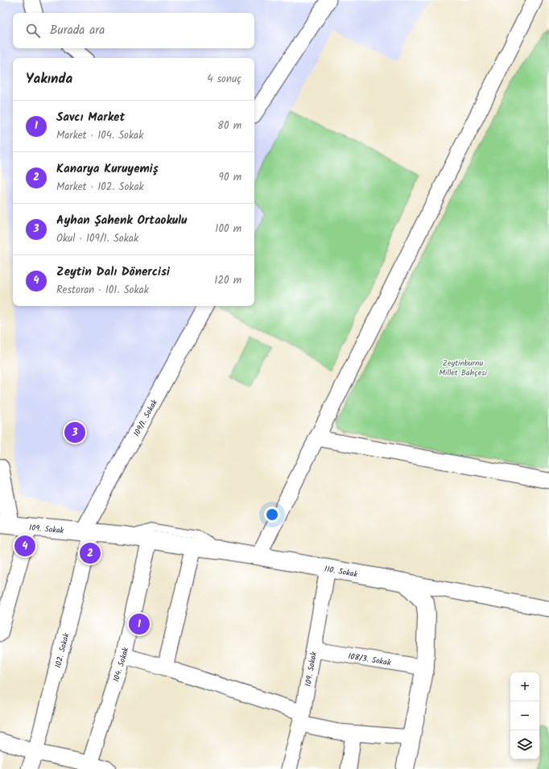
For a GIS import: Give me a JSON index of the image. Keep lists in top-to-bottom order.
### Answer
{
  "streets": {
    "street": [
      "109/1. Sokak",
      "109. Sokak",
      "110. Sokak",
      "102. Sokak",
      "108/3. Sokak",
      "104. Sokak"
    ]
  },
  "crossings": [
    ["109/1. Sokak", "109. Sokak"],
    ["109/1. Sokak", "110. Sokak"],
    ["109/1. Sokak", "102. Sokak"],
    ["109. Sokak", "110. Sokak"],
    ["109. Sokak", "102. Sokak"],
    ["109. Sokak", "108/3. Sokak"],
    ["110. Sokak", "102. Sokak"],
    ["110. Sokak", "104. Sokak"]
  ],
  "parks": ["Zeytinburnu Millet Bahçesi"],
  "page": {
    "search": "Burada ara",
    "heading": ["Yakında", "4 sonuç"],
    "list": [
      {
        "mark": "1",
        "name": "Savcı Market",
        "note": "Market · 104. Sokak",
        "value": "80 m"
      },
      {
        "mark": "2",
        "name": "Kanarya Kuruyemiş",
        "note": "Market · 102. Sokak",
        "value": "90 m"
      },
      {
        "mark": "3",
        "name": "Ayhan Şahenk Ortaokulu",
        "note": "Okul · 109/1. Sokak",
        "value": "100 m"
      },
      {
        "mark": "4",
        "name": "Zeytin Dalı Dönercisi",
        "note": "Restoran · 101. Sokak",
        "value": "120 m"
      }
    ],
    "pins": [
      "3",
      "4",
      "2",
      "1"
    ],
    "map_buttons": ["+", "−"]
  }
}
